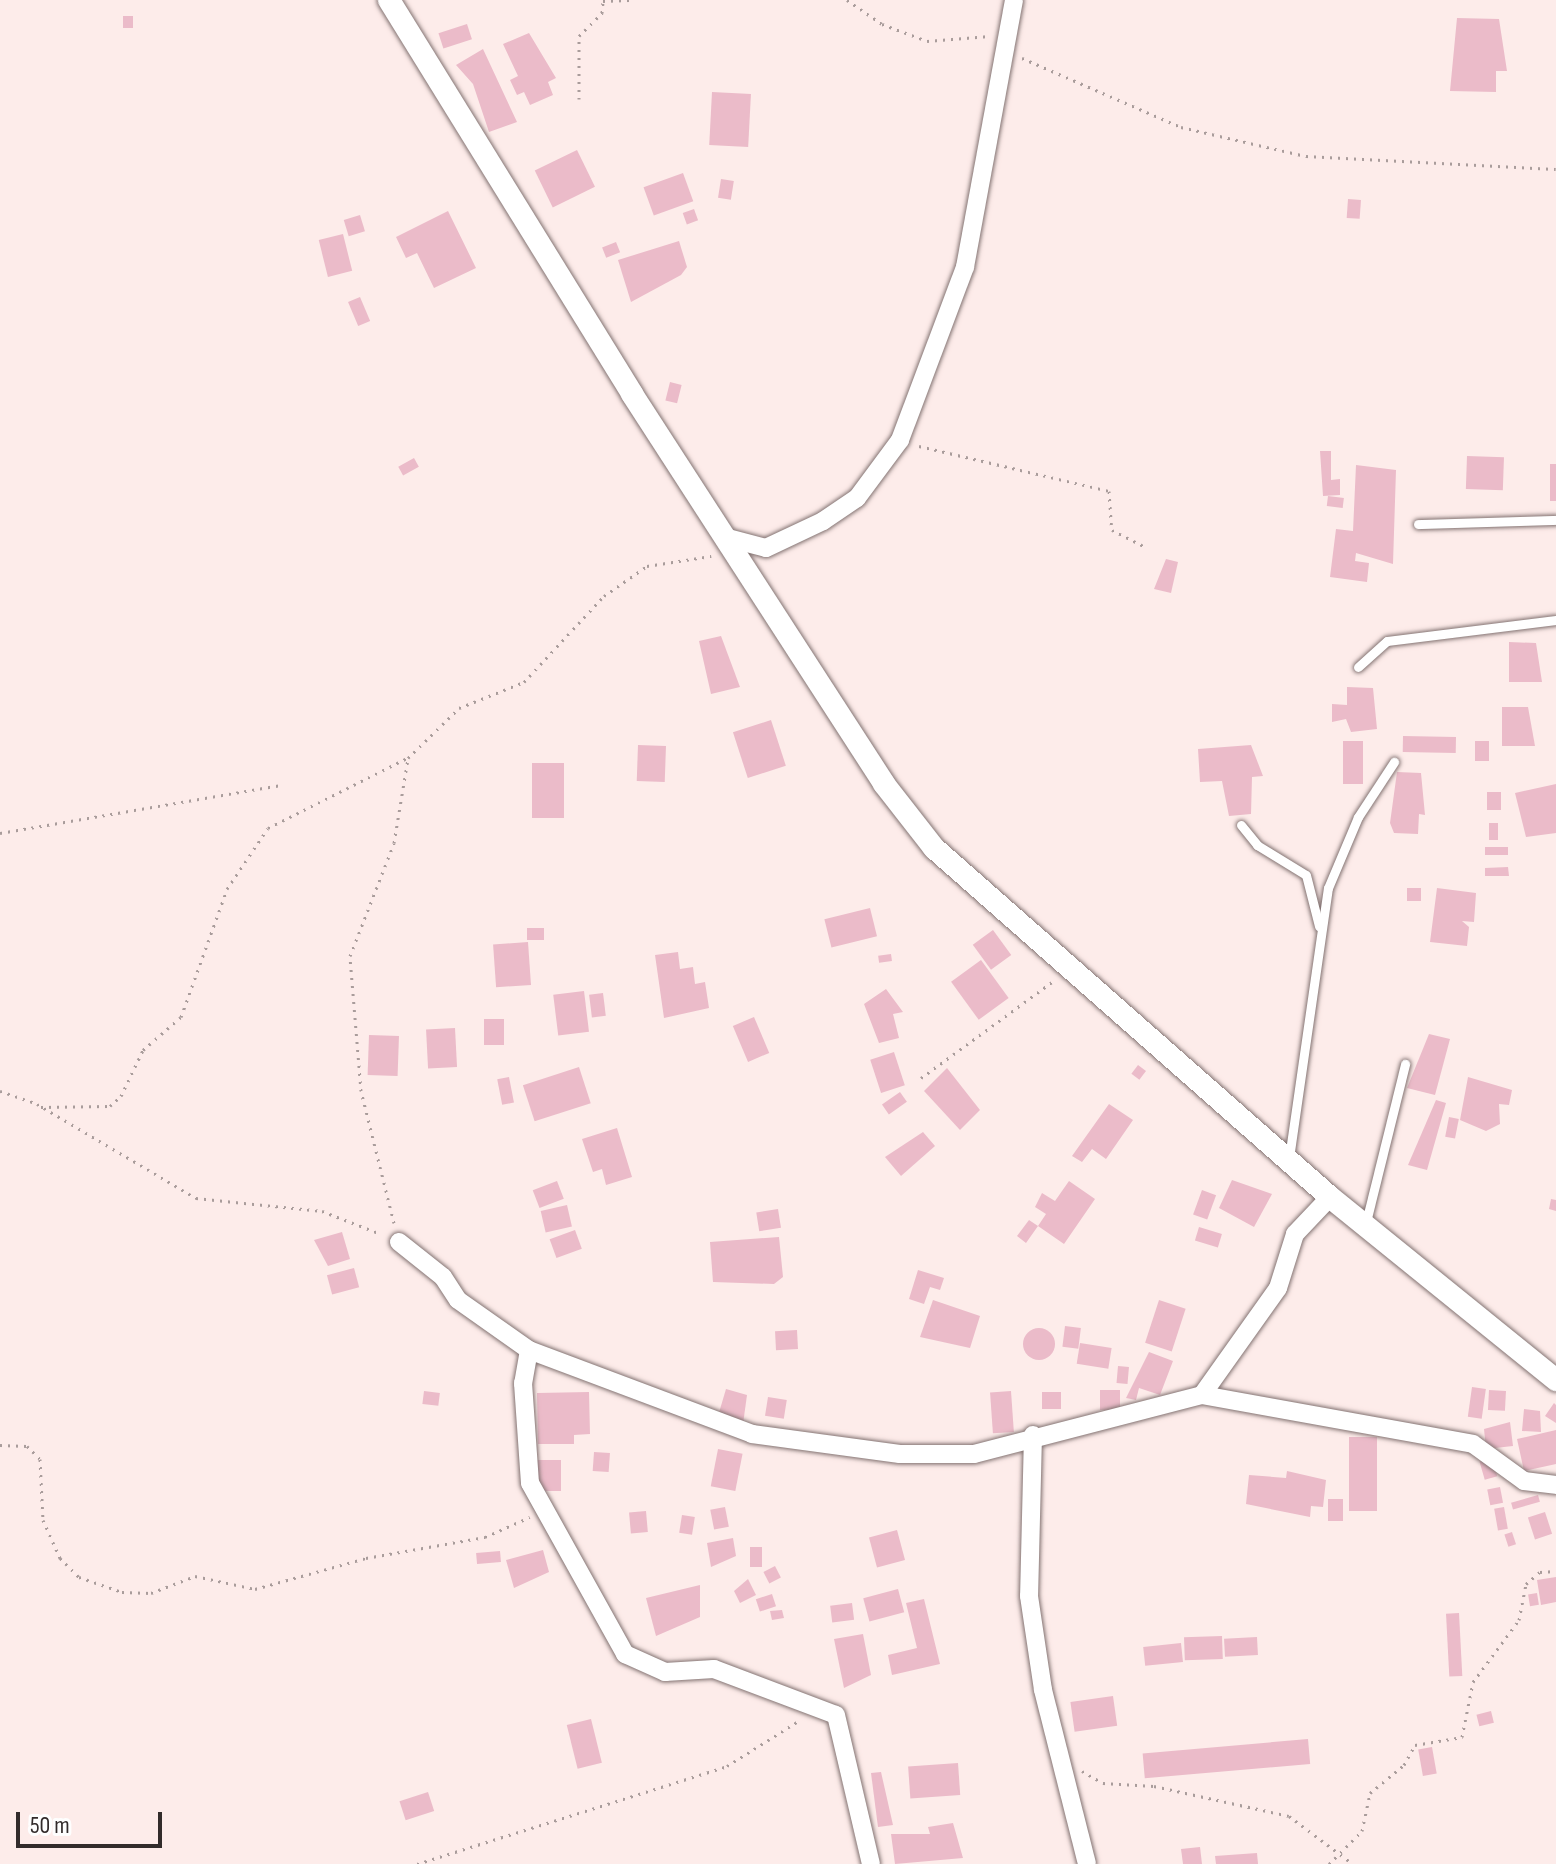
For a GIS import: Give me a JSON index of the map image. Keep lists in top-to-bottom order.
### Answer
{
  "scale_bar": "50 m"
}
